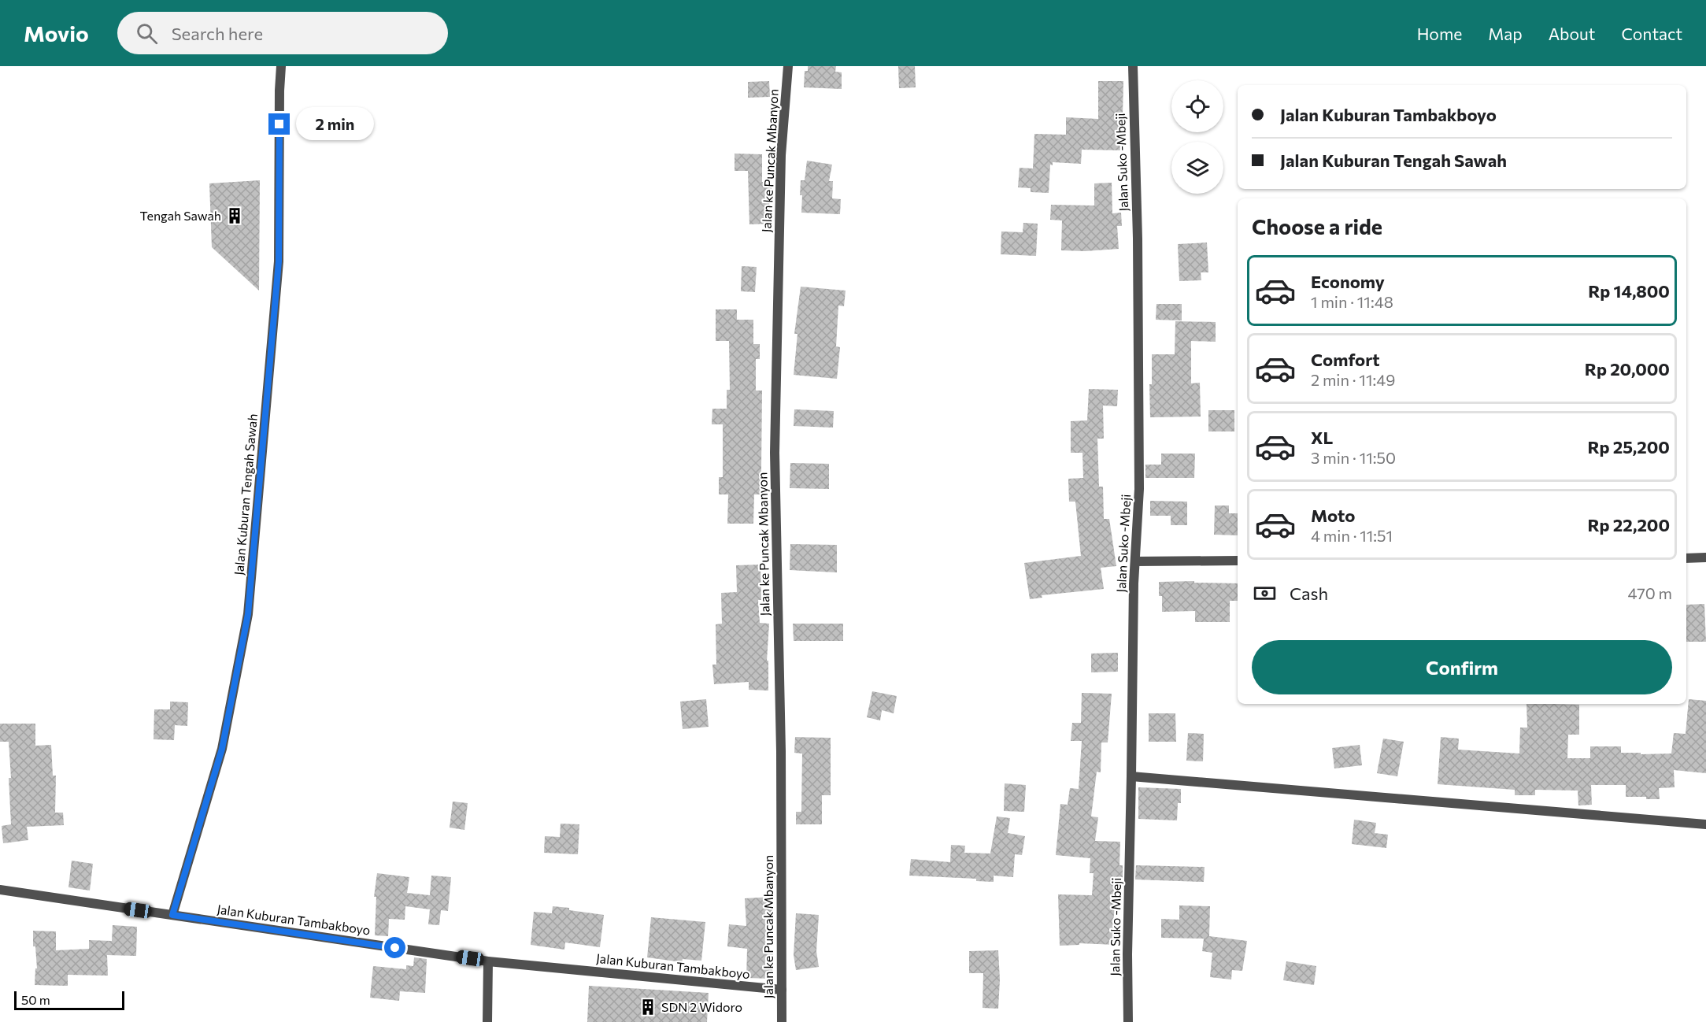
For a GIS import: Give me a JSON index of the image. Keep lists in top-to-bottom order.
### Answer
{
  "streets": {
    "street": [
      "Jalan ke Puncak Mbanyon",
      "Jalan Suko -Mbeji",
      "Jalan Kuburan Tengah Sawah",
      "Jalan Kuburan Tambakboyo"
    ]
  },
  "crossings": [
    ["Jalan ke Puncak Mbanyon", "Jalan Kuburan Tambakboyo"],
    ["Jalan Kuburan Tengah Sawah", "Jalan Kuburan Tambakboyo"]
  ],
  "places": {
    "building": ["Tengah Sawah", "SDN 2 Widoro"]
  },
  "scale_bar": "50 m",
  "page": {
    "header": "Movio",
    "search": "Search here",
    "nav": [
      "Home",
      "Map",
      "About",
      "Contact"
    ],
    "banner": ["Jalan Kuburan Tambakboyo", "Jalan Kuburan Tengah Sawah"],
    "bubble": "2 min",
    "heading": "Choose a ride",
    "list": [
      {
        "name": "Economy",
        "note": "1 min · 11:48",
        "value": "Rp 14,800"
      },
      {
        "name": "Comfort",
        "note": "2 min · 11:49",
        "value": "Rp 20,000"
      },
      {
        "name": "XL",
        "note": "3 min · 11:50",
        "value": "Rp 25,200"
      },
      {
        "name": "Moto",
        "note": "4 min · 11:51",
        "value": "Rp 22,200"
      }
    ],
    "pay": ["Cash", "470 m"],
    "buttons": "Confirm",
    "scale": "50 m"
  }
}
